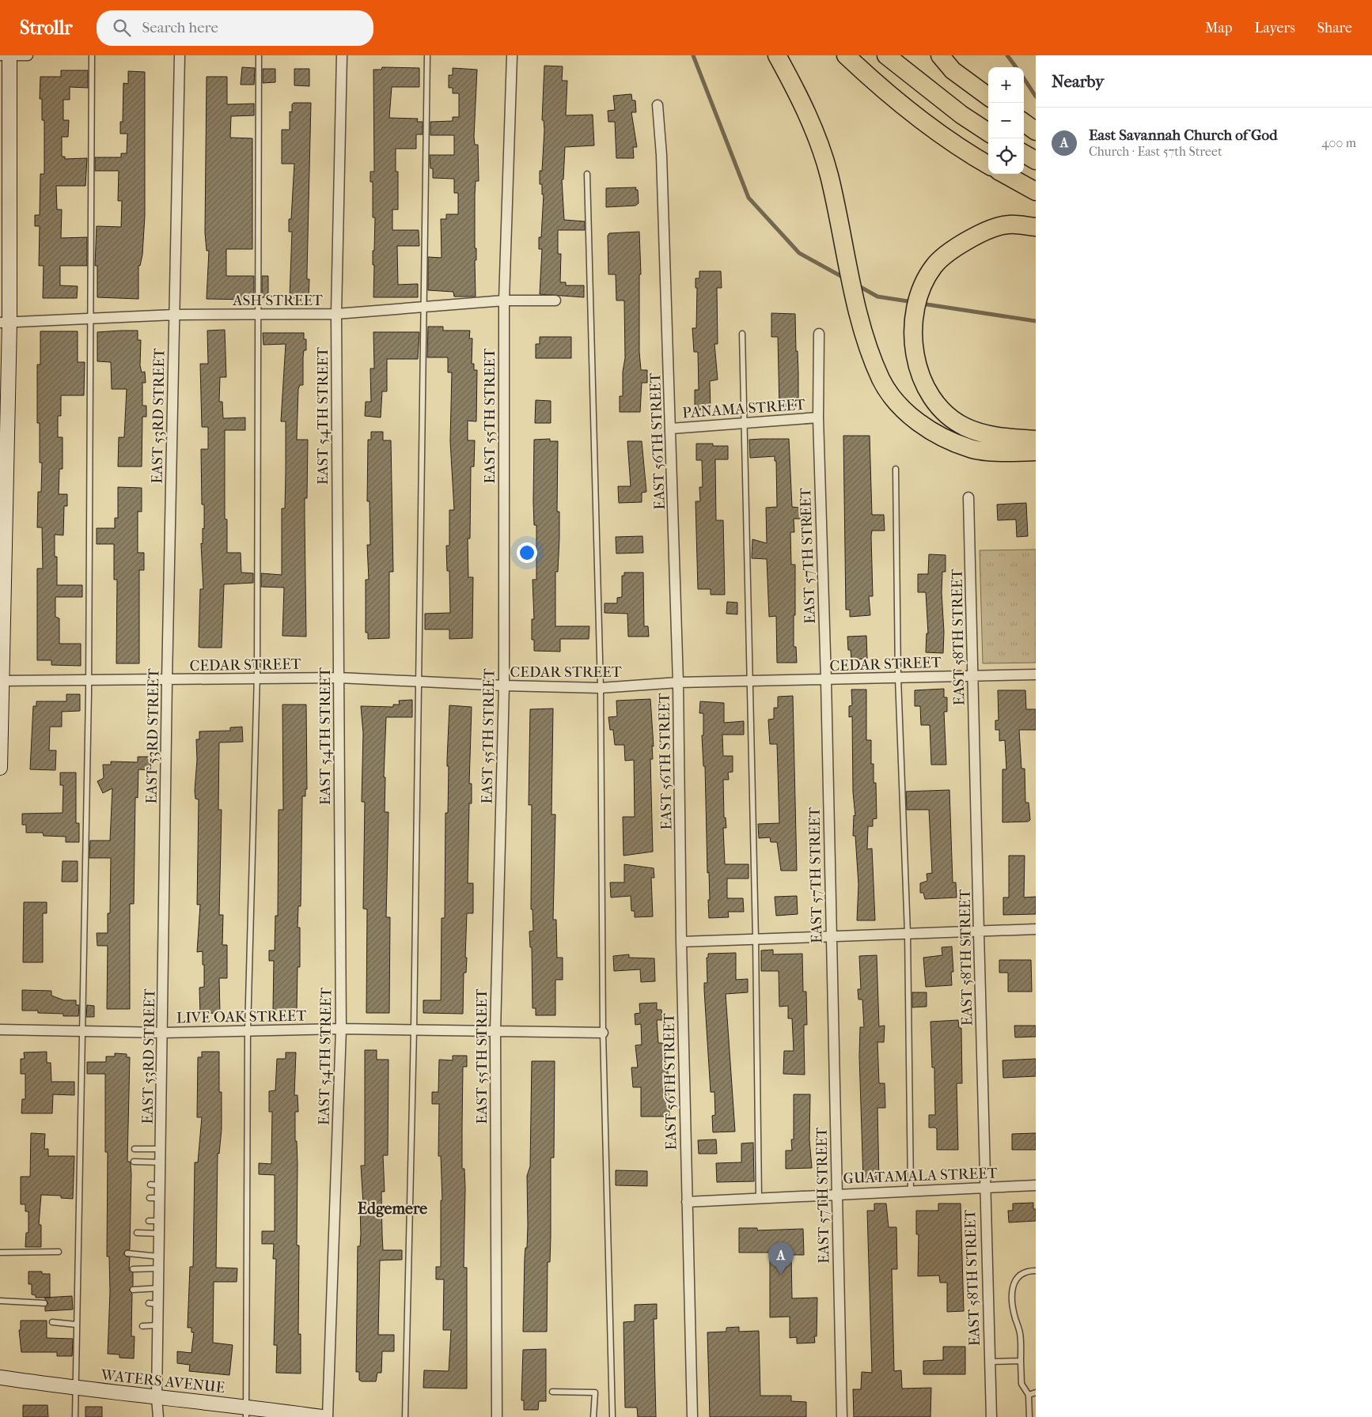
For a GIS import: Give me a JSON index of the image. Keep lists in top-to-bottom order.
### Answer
{
  "streets": {
    "main road": ["WATERS AVENUE"],
    "street": [
      "ASH STREET",
      "PANAMA STREET",
      "EAST 53RD STREET",
      "EAST 54TH STREET",
      "EAST 55TH STREET",
      "EAST 56TH STREET",
      "EAST 57TH STREET",
      "EAST 58TH STREET",
      "CEDAR STREET",
      "LIVE OAK STREET",
      "GUATAMALA STREET"
    ]
  },
  "crossings": [
    ["ASH STREET", "EAST 53RD STREET"],
    ["ASH STREET", "EAST 54TH STREET"],
    ["ASH STREET", "EAST 55TH STREET"],
    ["PANAMA STREET", "EAST 56TH STREET"],
    ["PANAMA STREET", "EAST 57TH STREET"],
    ["EAST 53RD STREET", "CEDAR STREET"],
    ["EAST 53RD STREET", "LIVE OAK STREET"],
    ["EAST 53RD STREET", "WATERS AVENUE"],
    ["EAST 54TH STREET", "CEDAR STREET"],
    ["EAST 54TH STREET", "LIVE OAK STREET"],
    ["EAST 55TH STREET", "CEDAR STREET"],
    ["EAST 55TH STREET", "LIVE OAK STREET"],
    ["EAST 56TH STREET", "CEDAR STREET"],
    ["EAST 56TH STREET", "GUATAMALA STREET"],
    ["EAST 57TH STREET", "CEDAR STREET"],
    ["EAST 57TH STREET", "GUATAMALA STREET"],
    ["EAST 58TH STREET", "CEDAR STREET"],
    ["EAST 58TH STREET", "GUATAMALA STREET"]
  ],
  "districts": ["Edgemere"],
  "page": {
    "header": "Strollr",
    "search": "Search here",
    "nav": ["Map", "Layers", "Share"],
    "heading": "Nearby",
    "map_buttons": ["+", "−"],
    "list": [
      {
        "mark": "A",
        "name": "East Savannah Church of God",
        "note": "Church · East 57th Street",
        "value": "400 m"
      }
    ],
    "pins": "A"
  }
}
